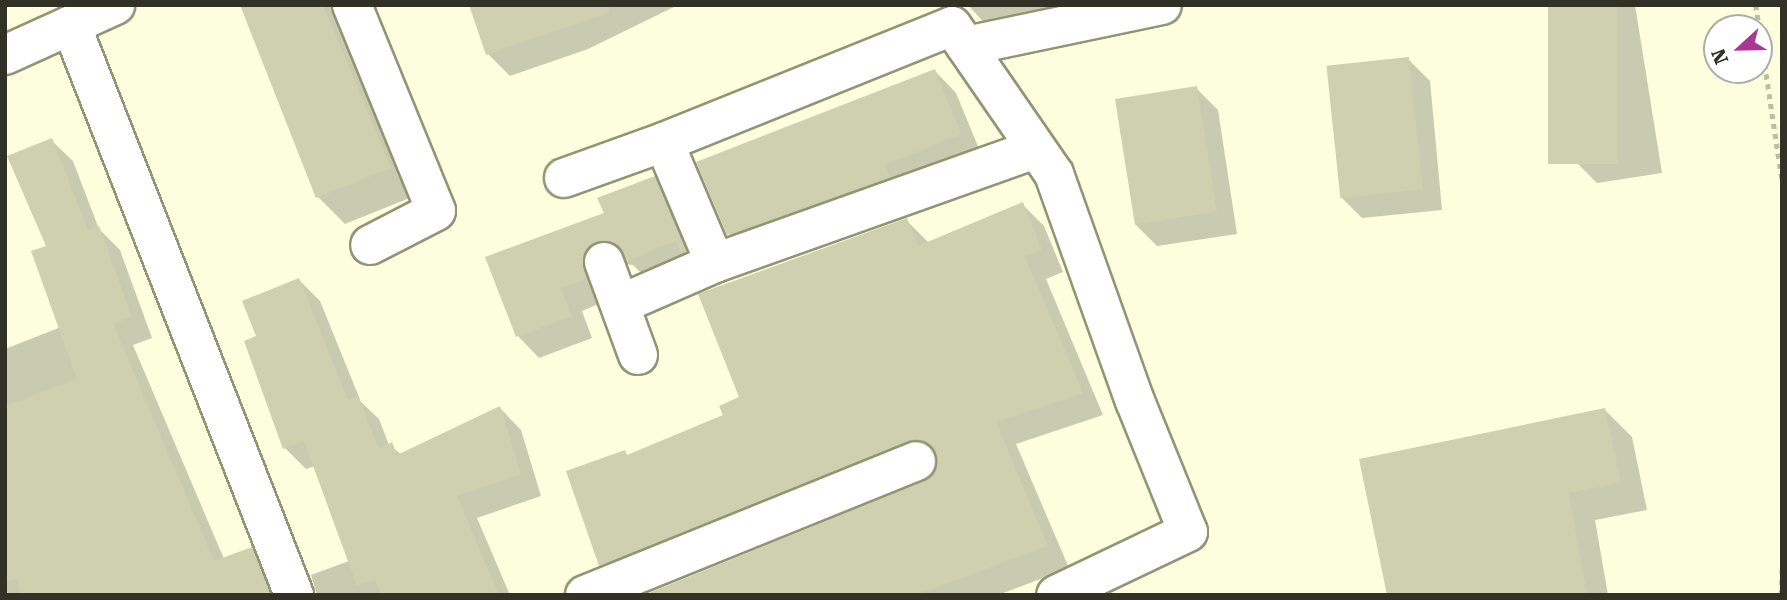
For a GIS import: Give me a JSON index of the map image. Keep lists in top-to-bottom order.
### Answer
{
  "north": "left"
}
